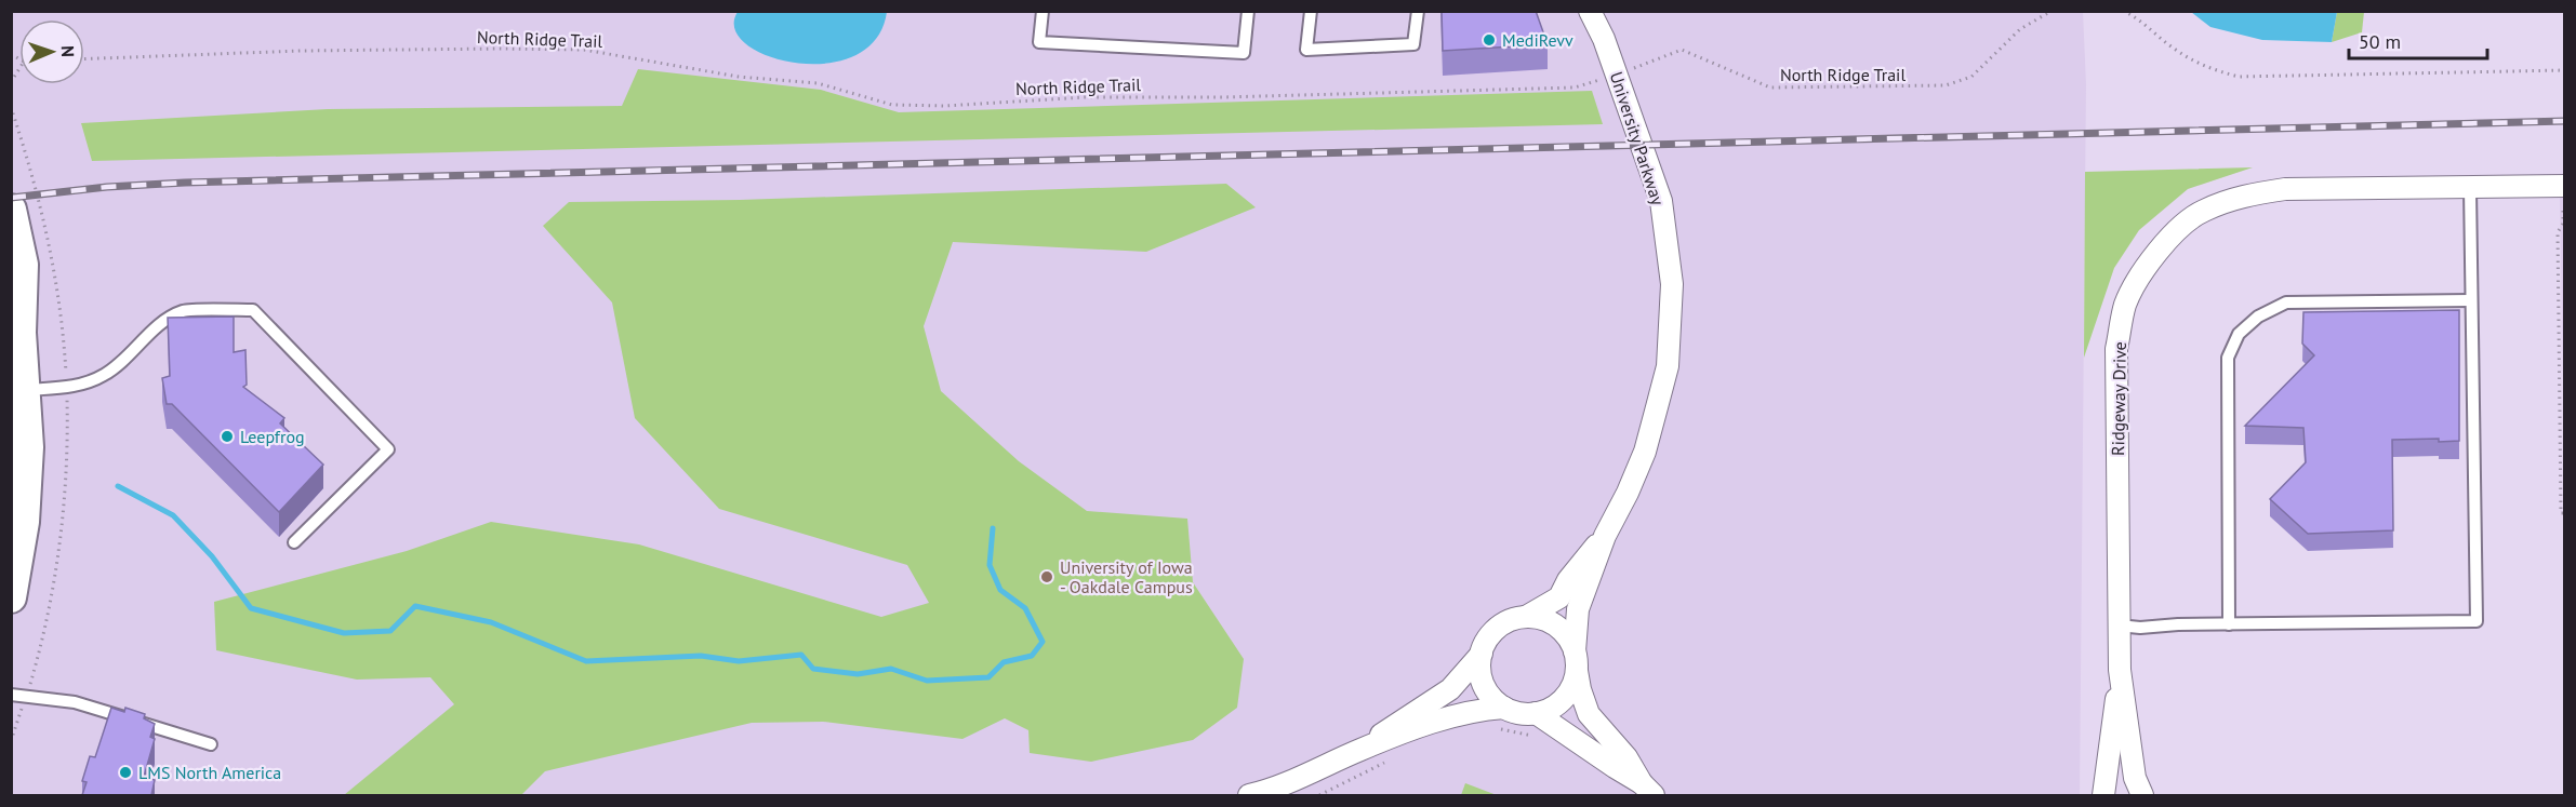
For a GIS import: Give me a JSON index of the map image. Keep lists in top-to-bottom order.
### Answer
{
  "streets": {
    "street": ["University Parkway", "Ridgeway Drive"],
    "path": ["North Ridge Trail"]
  },
  "crossings": [
    ["North Ridge Trail", "University Parkway"]
  ],
  "places": [
    "MediRevv",
    "Leepfrog",
    "University of Iowa - Oakdale Campus",
    "LMS North America"
  ],
  "scale_bar": "50 m",
  "north": "right"
}
